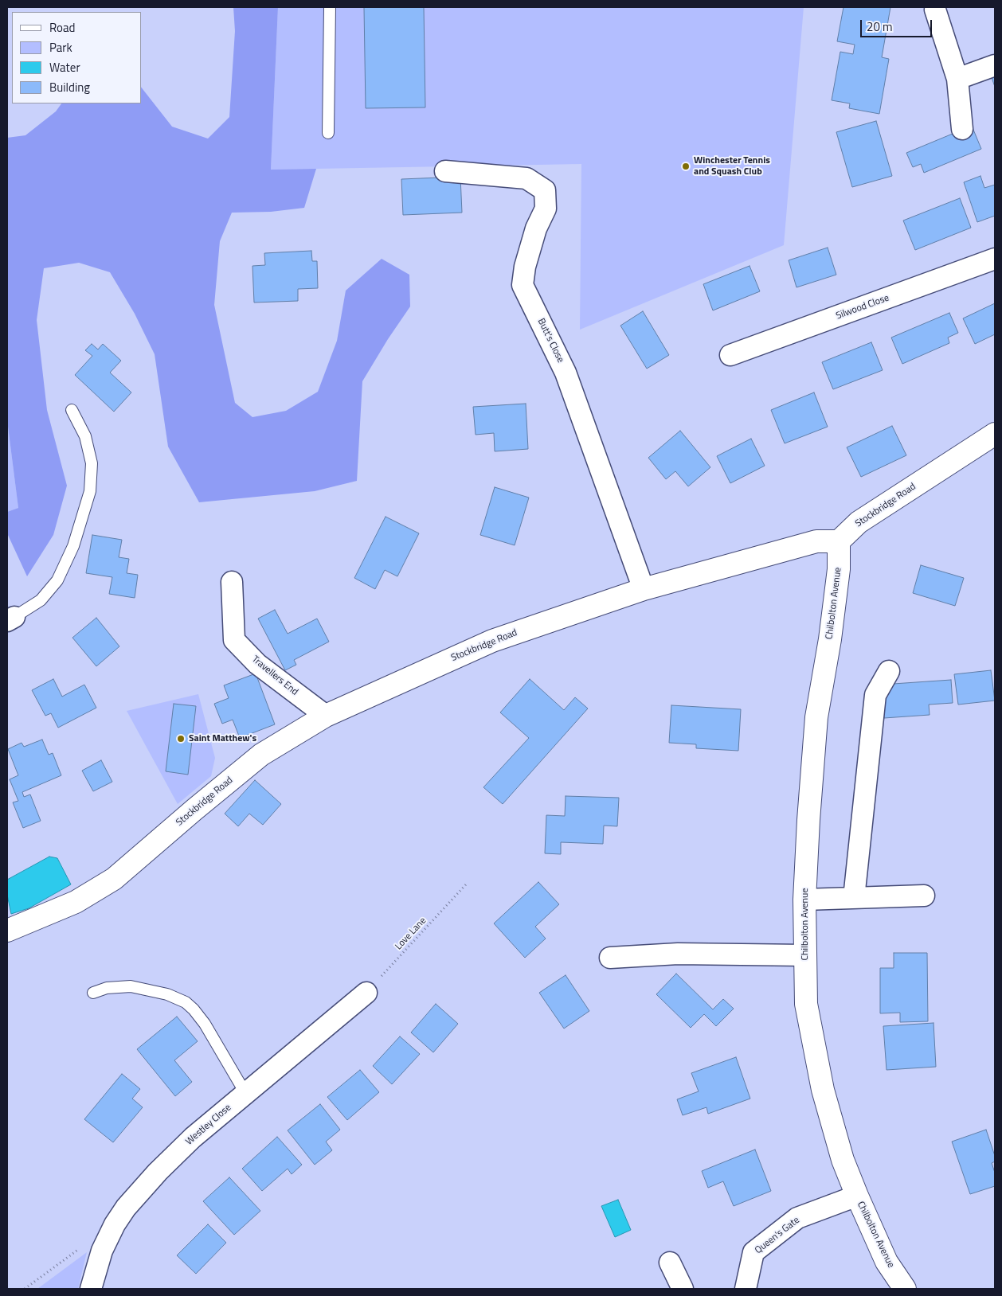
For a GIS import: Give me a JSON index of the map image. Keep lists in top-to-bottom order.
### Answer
{
  "streets": {
    "main road": ["Stockbridge Road", "Chilbolton Avenue"],
    "street": [
      "Silwood Close",
      "Butt's Close",
      "Travellers End",
      "Westley Close",
      "Queen's Gate"
    ],
    "path": ["Love Lane"]
  },
  "crossings": [
    ["Butt's Close", "Stockbridge Road"],
    ["Stockbridge Road", "Chilbolton Avenue"],
    ["Stockbridge Road", "Travellers End"],
    ["Chilbolton Avenue", "Queen's Gate"],
    ["Love Lane", "Westley Close"]
  ],
  "places": ["Winchester Tennis and Squash Club", "Saint Matthew's"],
  "legend": [
    "Road",
    "Park",
    "Water",
    "Building"
  ],
  "scale_bar": "20 m"
}
